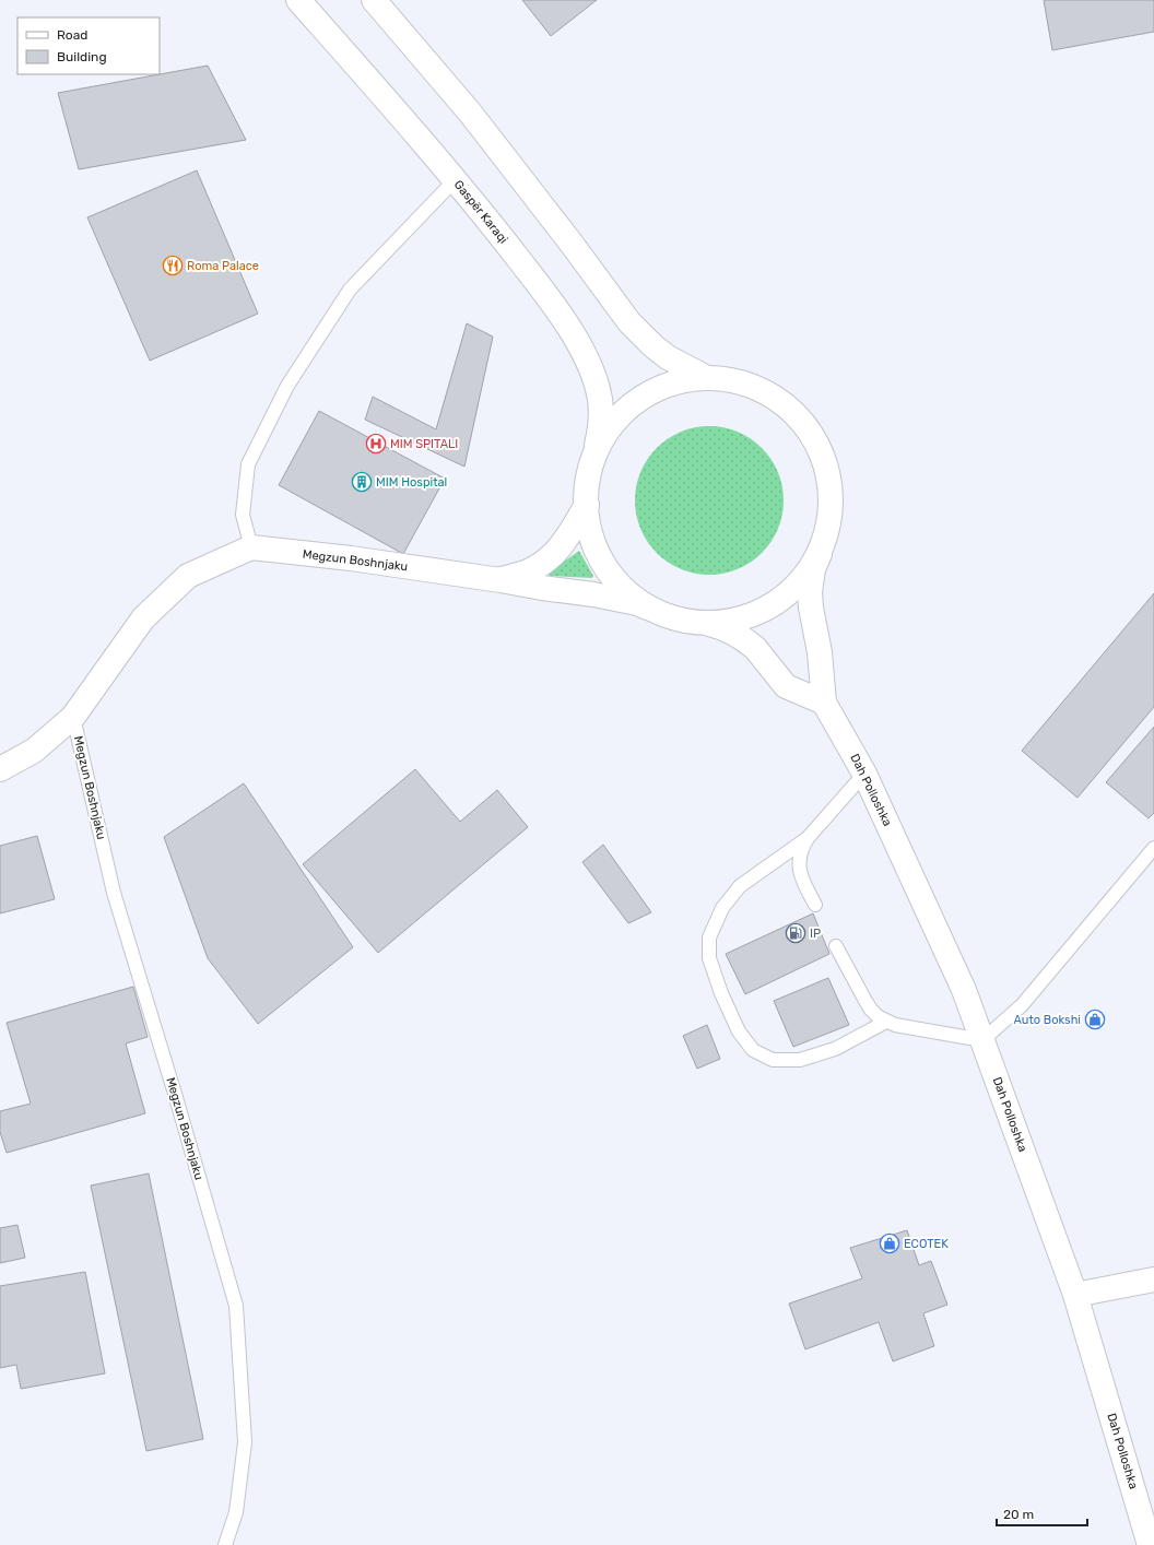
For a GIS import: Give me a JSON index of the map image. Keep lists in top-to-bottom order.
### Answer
{
  "streets": {
    "main road": ["Gaspër Karaqi", "Megzun Boshnjaku", "Dah Polloshka"]
  },
  "places": {
    "restaurant": ["Roma Palace"],
    "hospital": ["MIM SPITALI"],
    "building": ["MIM Hospital"],
    "fuel station": ["IP"],
    "shop": ["Auto Bokshi", "ECOTEK"]
  },
  "legend": ["Road", "Building"],
  "scale_bar": "20 m"
}
